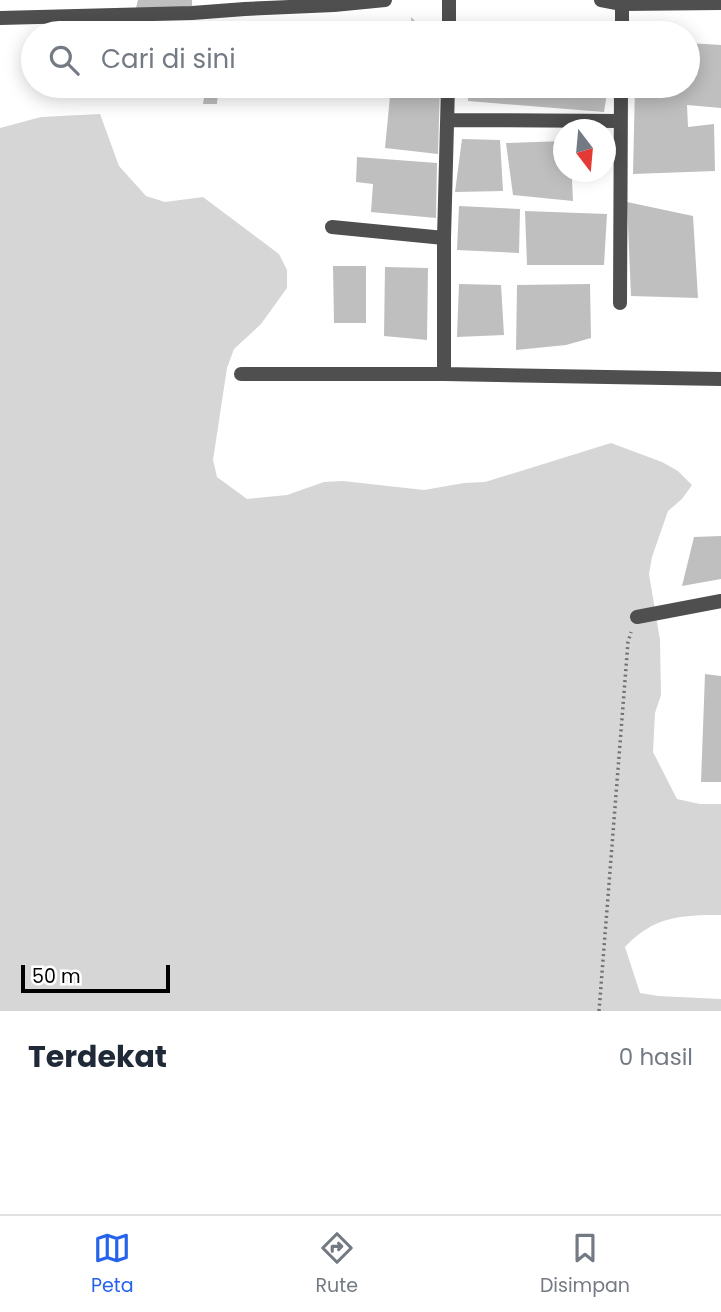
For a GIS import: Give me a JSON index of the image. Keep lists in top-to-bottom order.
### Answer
{
  "scale_bar": "50 m",
  "north": "bottom",
  "page": {
    "search": "Cari di sini",
    "scale": "50 m",
    "heading": ["Terdekat", "0 hasil"],
    "nav": ["Peta", "Rute", "Disimpan"]
  }
}
